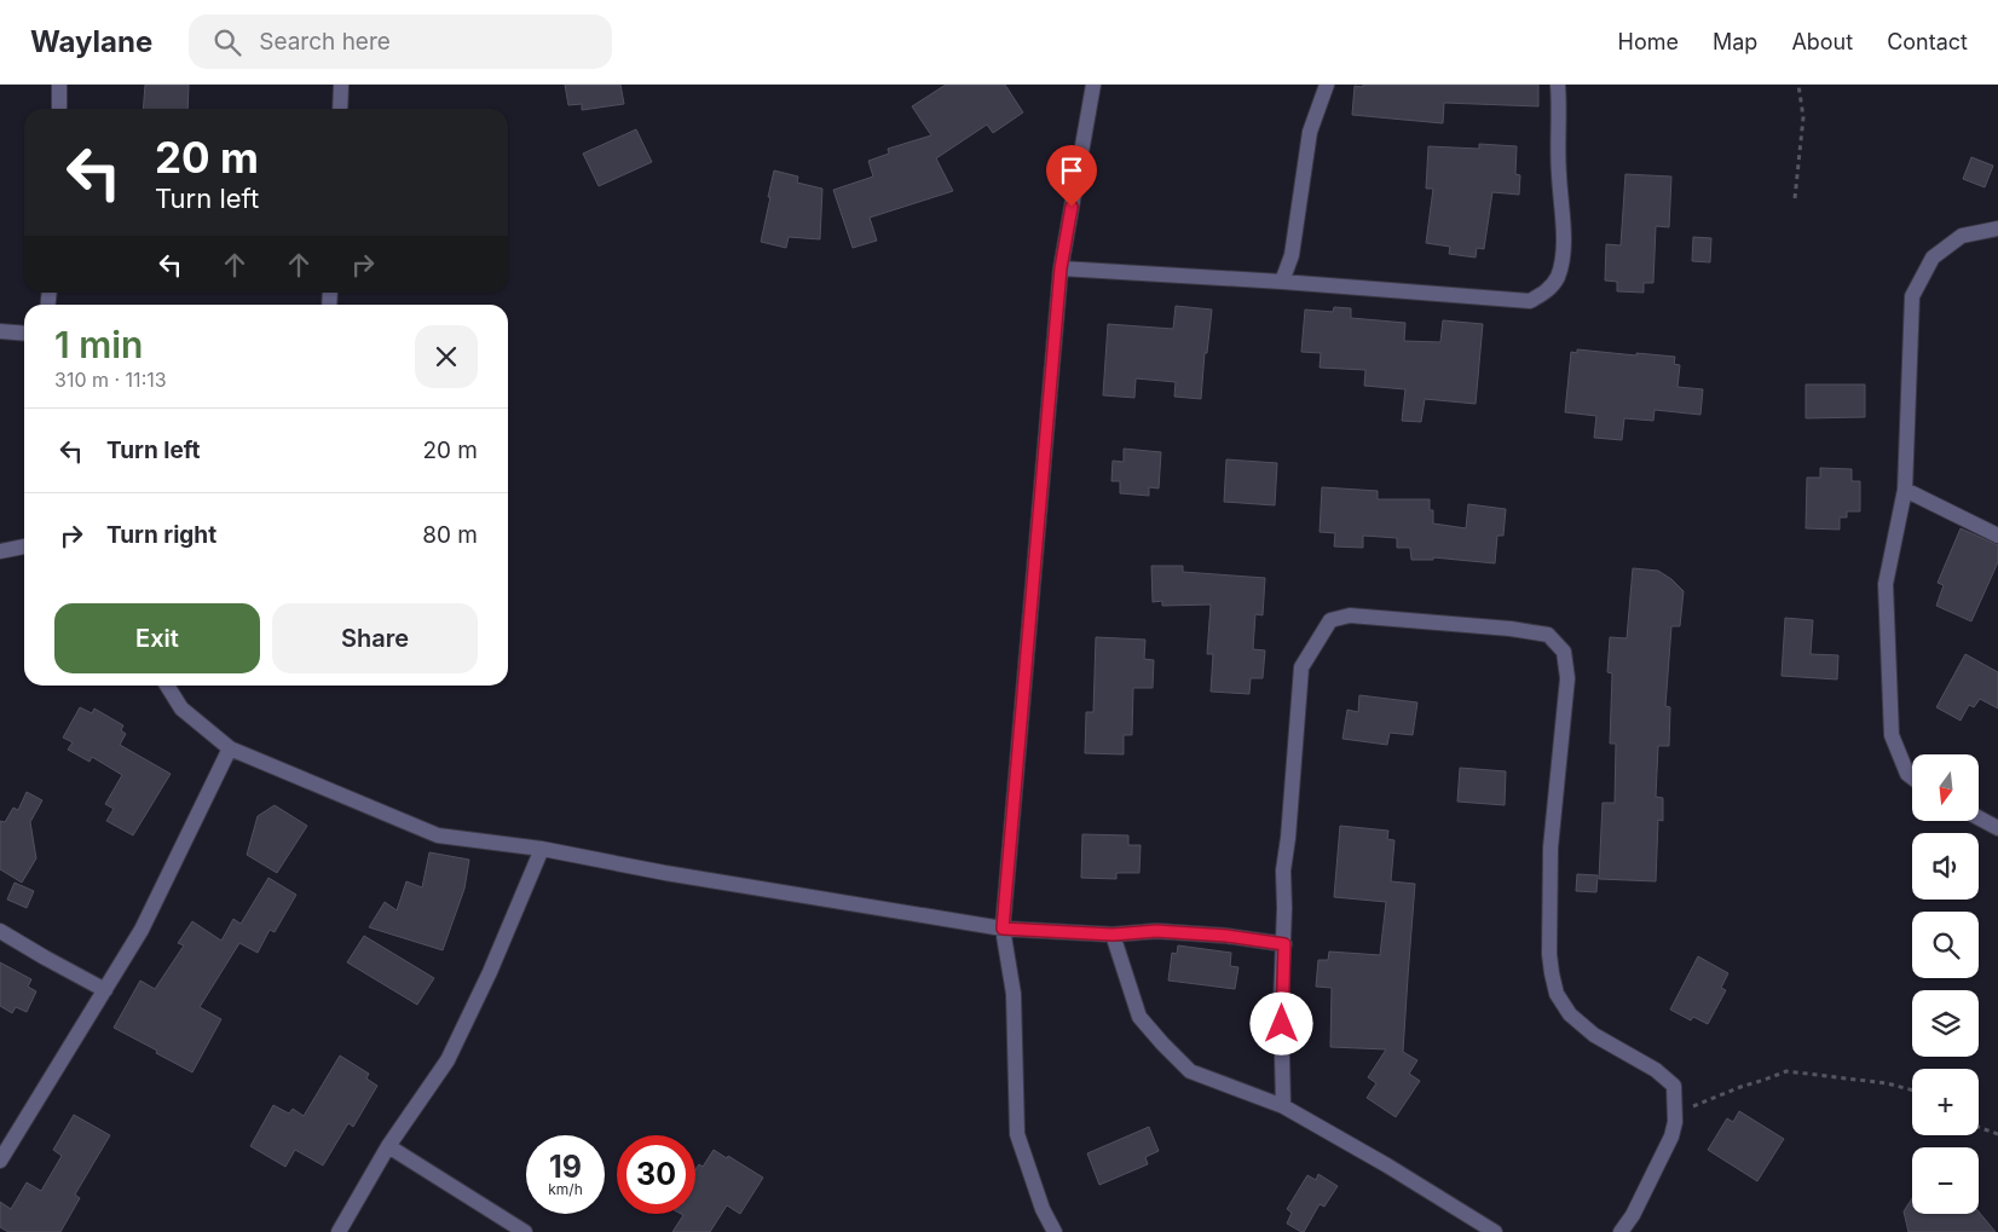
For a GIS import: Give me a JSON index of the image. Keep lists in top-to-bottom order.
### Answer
{
  "north": "bottom",
  "page": {
    "header": "Waylane",
    "search": "Search here",
    "nav": [
      "Home",
      "Map",
      "About",
      "Contact"
    ],
    "turn": ["20 m", "Turn left"],
    "heading": ["1 min", "310 m · 11:13"],
    "list": [
      {
        "name": "Turn left",
        "value": "20 m"
      },
      {
        "name": "Turn right",
        "value": "80 m"
      }
    ],
    "buttons": ["Exit", "Share"],
    "map_buttons": ["+", "−"],
    "speed": "19 km/h",
    "limit": "30"
  }
}
